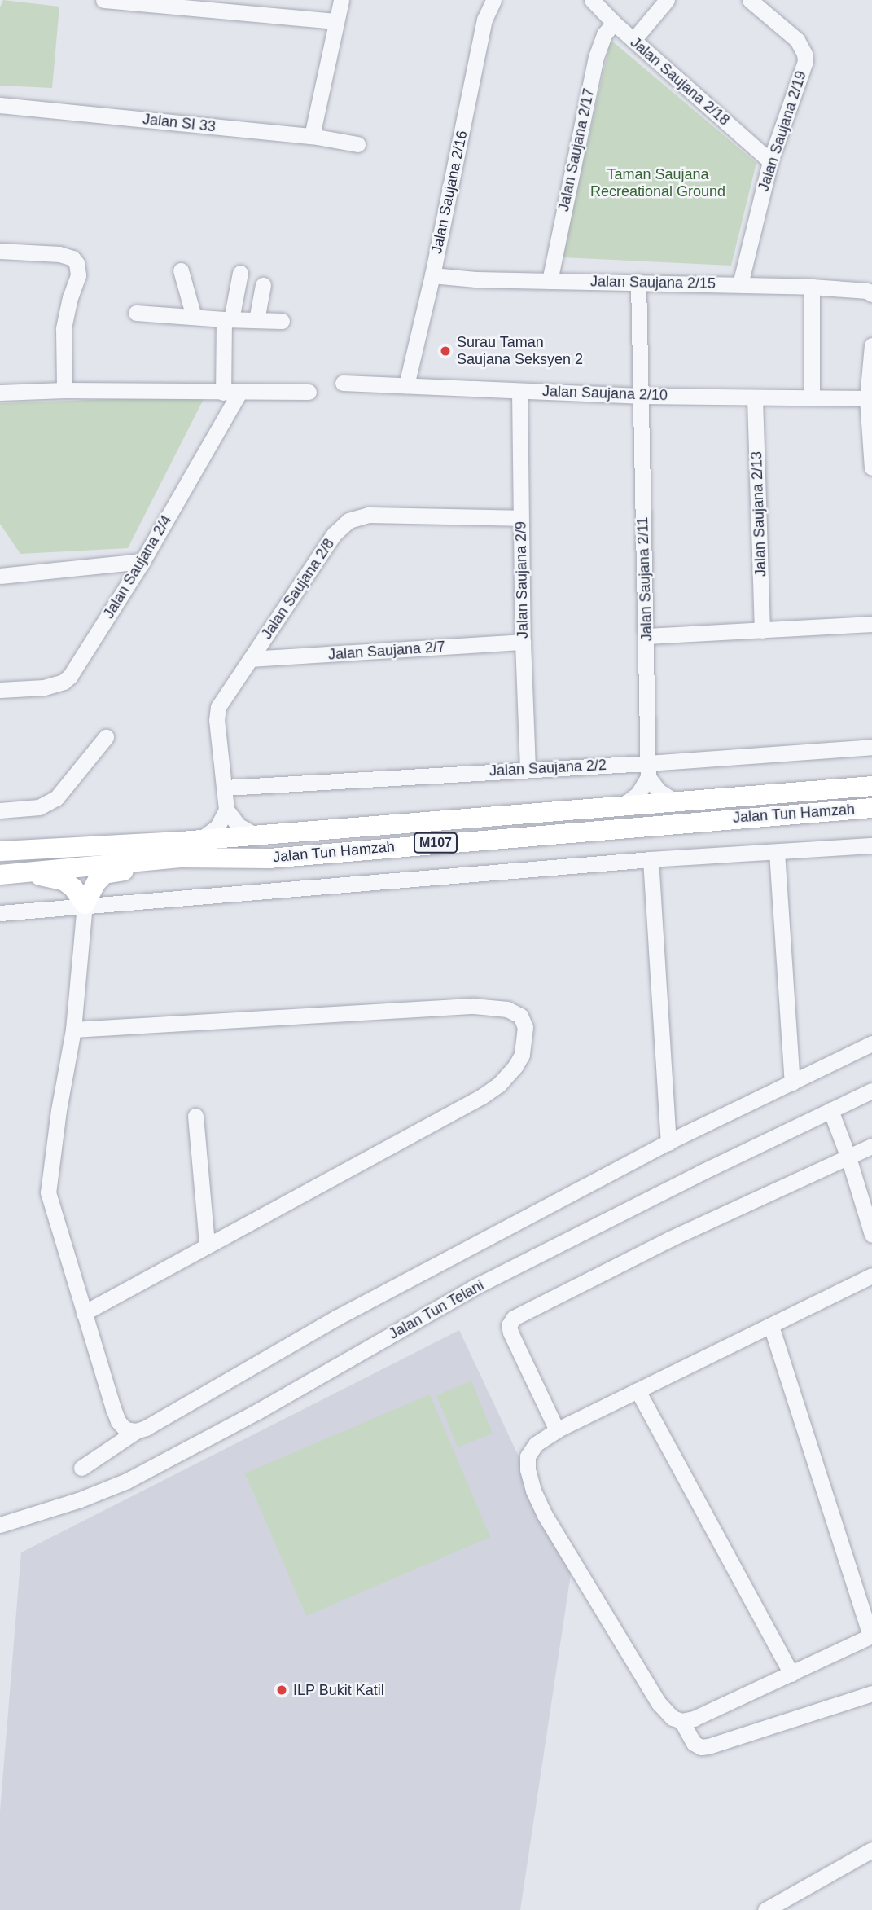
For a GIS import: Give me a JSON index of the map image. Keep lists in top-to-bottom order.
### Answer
{
  "streets": {
    "main road": ["Jalan Tun Hamzah", "M107"],
    "street": [
      "Jalan Saujana 2/18",
      "Jalan SI 33",
      "Jalan Saujana 2/19",
      "Jalan Saujana 2/17",
      "Jalan Saujana 2/16",
      "Jalan Saujana 2/15",
      "Jalan Saujana 2/10",
      "Jalan Saujana 2/13",
      "Jalan Saujana 2/4",
      "Jalan Saujana 2/11",
      "Jalan Saujana 2/9",
      "Jalan Saujana 2/8",
      "Jalan Saujana 2/7",
      "Jalan Saujana 2/2",
      "Jalan Tun Telani"
    ]
  },
  "crossings": [
    ["Jalan Saujana 2/18", "Jalan Saujana 2/19"],
    ["Jalan Saujana 2/18", "Jalan Saujana 2/17"],
    ["Jalan Saujana 2/19", "Jalan Saujana 2/15"],
    ["Jalan Saujana 2/17", "Jalan Saujana 2/15"],
    ["Jalan Saujana 2/16", "Jalan Saujana 2/15"],
    ["Jalan Saujana 2/16", "Jalan Saujana 2/10"],
    ["Jalan Saujana 2/15", "Jalan Saujana 2/11"],
    ["Jalan Saujana 2/10", "Jalan Saujana 2/13"],
    ["Jalan Saujana 2/10", "Jalan Saujana 2/11"],
    ["Jalan Saujana 2/10", "Jalan Saujana 2/9"],
    ["Jalan Saujana 2/11", "Jalan Saujana 2/2"],
    ["Jalan Saujana 2/9", "Jalan Saujana 2/8"],
    ["Jalan Saujana 2/9", "Jalan Saujana 2/7"],
    ["Jalan Saujana 2/9", "Jalan Saujana 2/2"],
    ["Jalan Saujana 2/8", "Jalan Saujana 2/7"],
    ["Jalan Saujana 2/8", "Jalan Saujana 2/2"]
  ],
  "parks": ["Taman Saujana Recreational Ground"],
  "places": ["Surau Taman Saujana Seksyen 2", "ILP Bukit Katil"]
}
